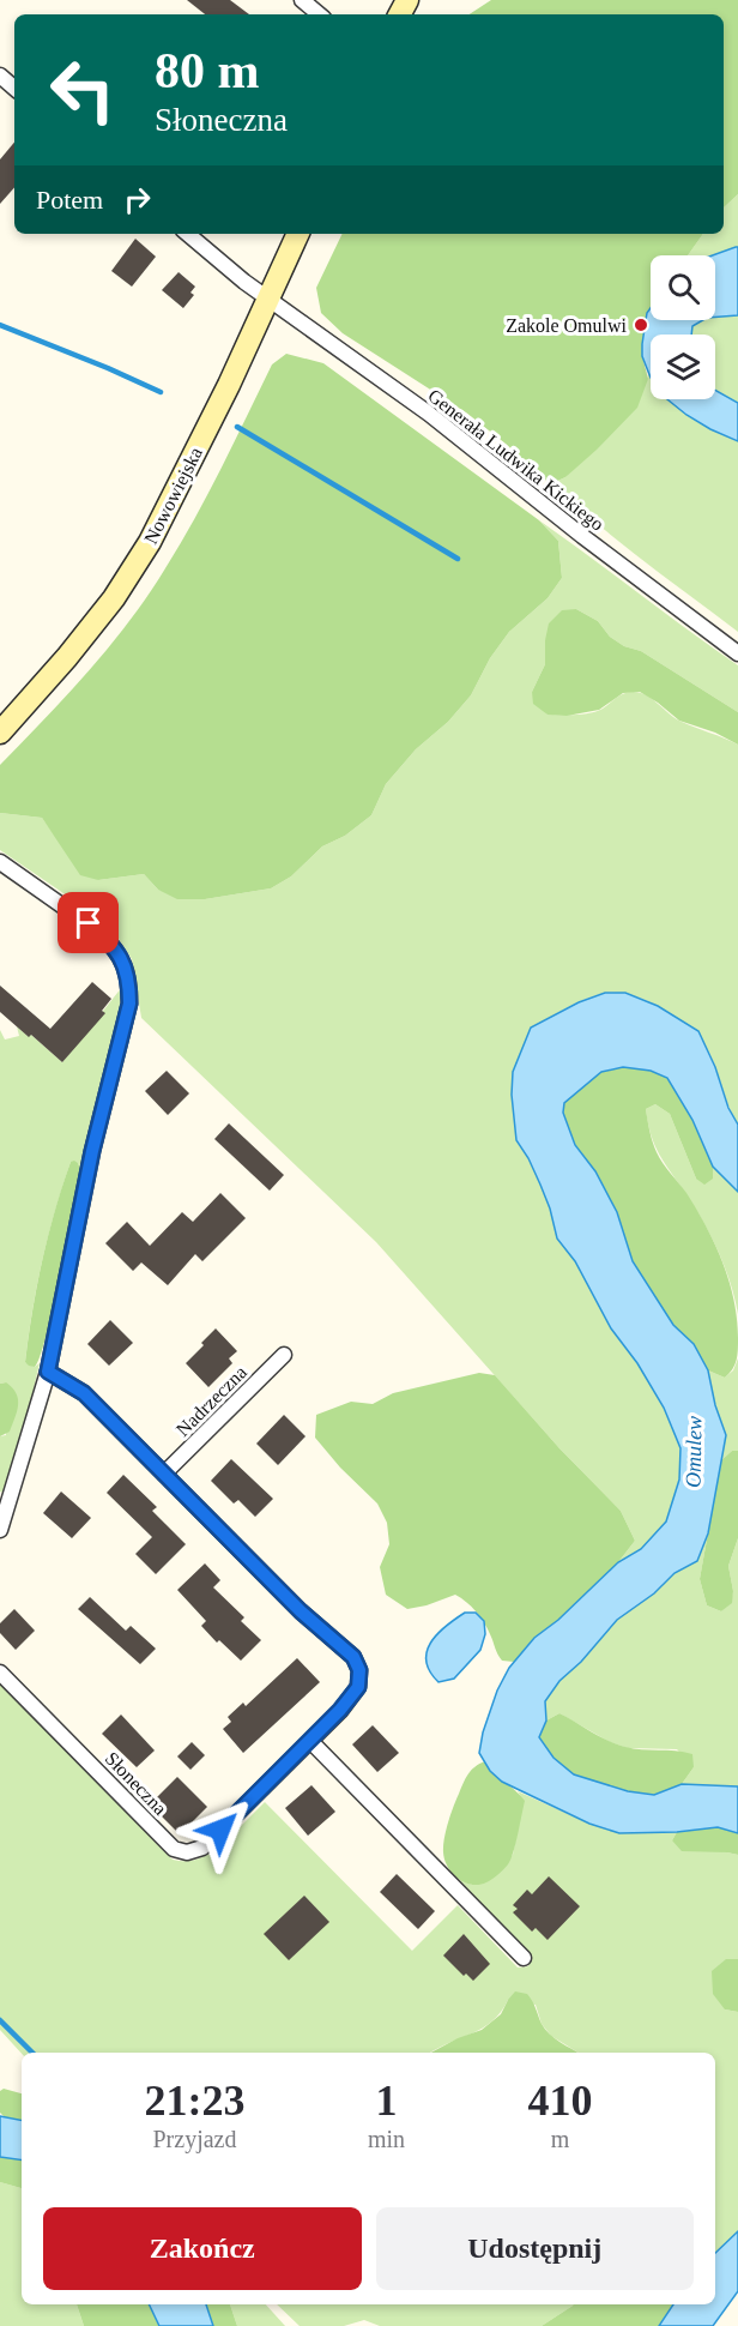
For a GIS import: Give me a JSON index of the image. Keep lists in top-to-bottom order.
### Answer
{
  "streets": {
    "main road": ["Nowowiejska"],
    "street": ["Generała Ludwika Kickiego", "Nadrzeczna", "Słoneczna"]
  },
  "crossings": [
    ["Generała Ludwika Kickiego", "Nowowiejska"],
    ["Nadrzeczna", "Słoneczna"]
  ],
  "water": ["Omulew"],
  "places": ["Zakole Omulwi"],
  "page": {
    "turn": ["80 m", "Słoneczna"],
    "then": "Potem",
    "eta": [
      "21:23",
      "Przyjazd",
      "1",
      "min",
      "410",
      "m"
    ],
    "buttons": ["Zakończ", "Udostępnij"]
  }
}
